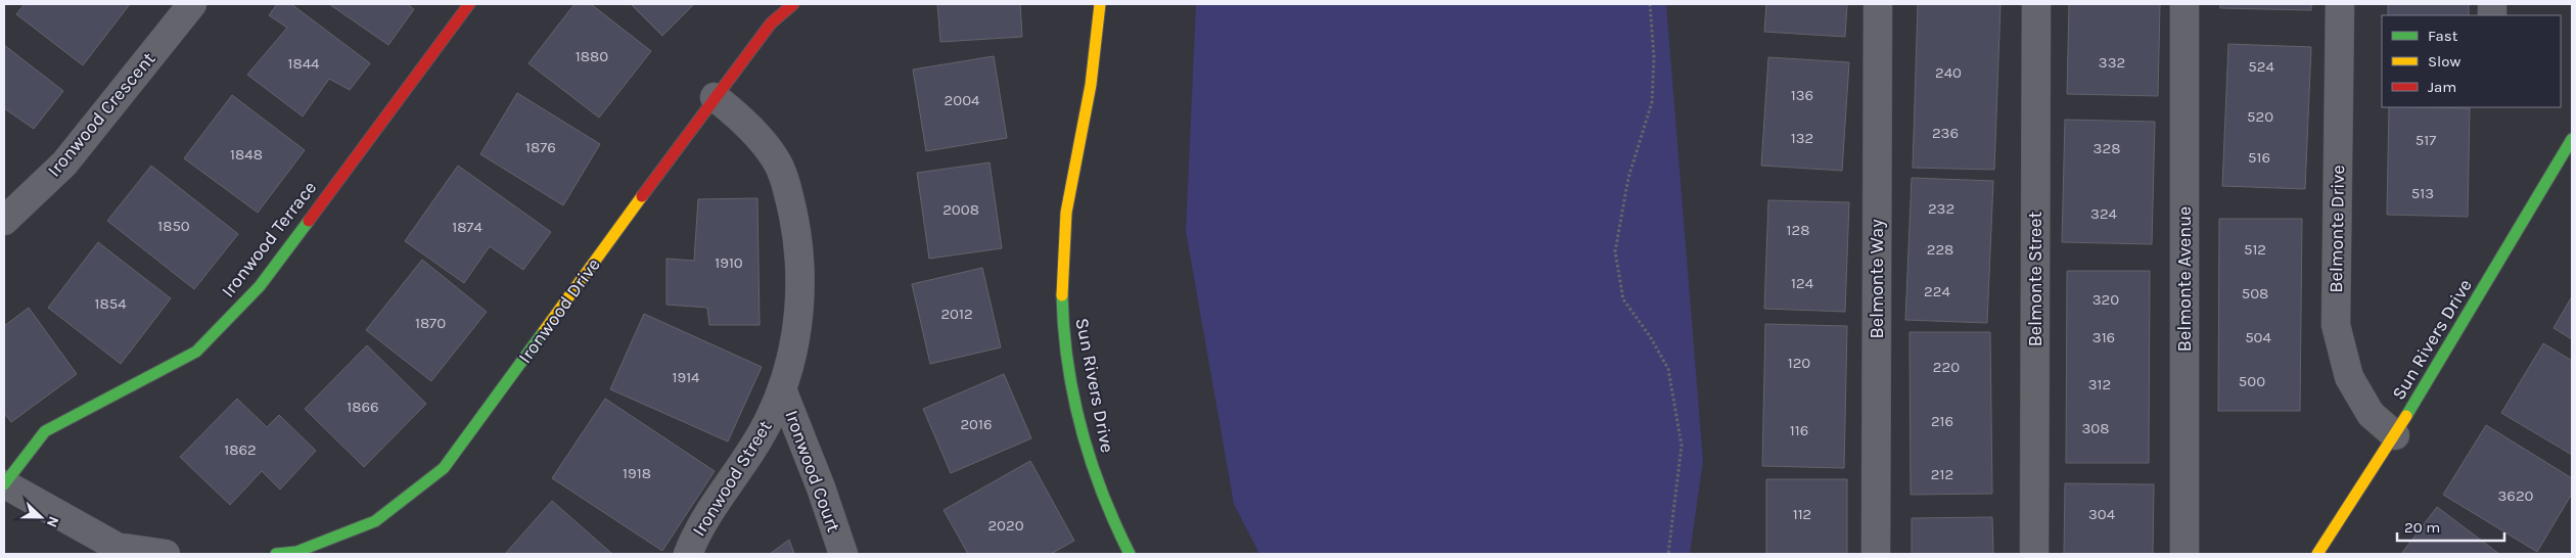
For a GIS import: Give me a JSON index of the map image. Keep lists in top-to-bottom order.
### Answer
{
  "streets": {
    "street": [
      "Ironwood Crescent",
      "Belmonte Drive",
      "Ironwood Terrace",
      "Belmonte Way",
      "Belmonte Street",
      "Belmonte Avenue",
      "Ironwood Drive",
      "Sun Rivers Drive",
      "Ironwood Court",
      "Ironwood Street"
    ]
  },
  "crossings": [
    ["Belmonte Drive", "Sun Rivers Drive"],
    ["Ironwood Drive", "Ironwood Street"],
    ["Ironwood Court", "Ironwood Street"]
  ],
  "house_numbers": [
    "1880",
    "332",
    "1844",
    "524",
    "240",
    "136",
    "2004",
    "520",
    "236",
    "132",
    "517",
    "1876",
    "328",
    "1848",
    "516",
    "513",
    "232",
    "2008",
    "324",
    "1850",
    "1874",
    "128",
    "228",
    "512",
    "1910",
    "124",
    "224",
    "508",
    "320",
    "1854",
    "2012",
    "1870",
    "316",
    "504",
    "120",
    "220",
    "1914",
    "500",
    "312",
    "1866",
    "216",
    "2016",
    "308",
    "116",
    "1862",
    "1918",
    "212",
    "3620",
    "112",
    "304",
    "2020"
  ],
  "legend": ["Fast", "Slow", "Jam"],
  "scale_bar": "20 m",
  "north": "right"
}
